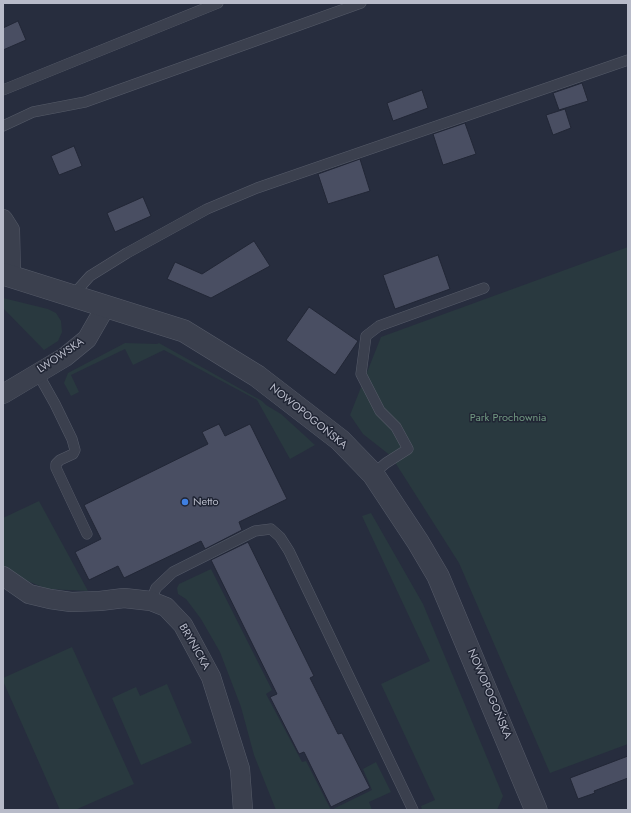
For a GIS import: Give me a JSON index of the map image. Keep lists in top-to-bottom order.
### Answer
{
  "streets": {
    "street": ["LWOWSKA", "NOWOPOGOŃSKA", "BRYNICKA"]
  },
  "crossings": [
    ["LWOWSKA", "NOWOPOGOŃSKA"]
  ],
  "parks": ["Park Prochownia"],
  "places": ["Netto"]
}
